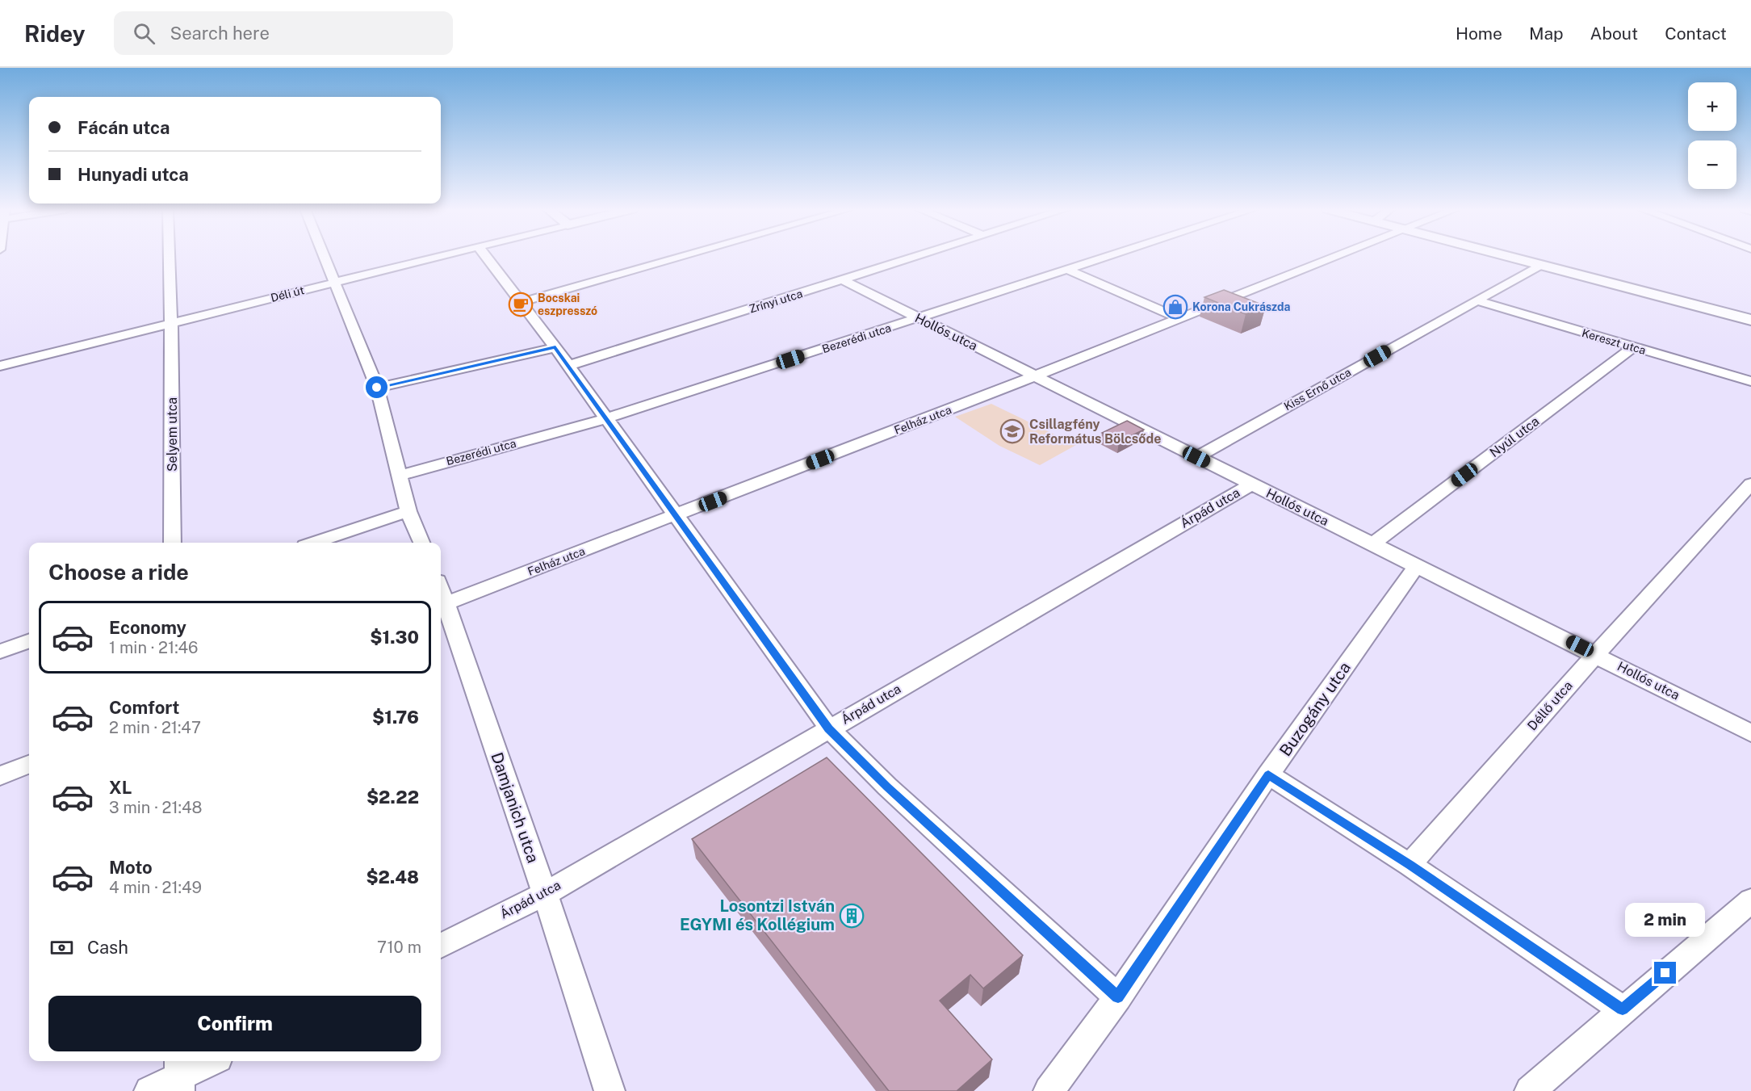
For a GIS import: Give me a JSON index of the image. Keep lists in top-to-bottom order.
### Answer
{
  "streets": {
    "street": [
      "Déli út",
      "Zrínyi utca",
      "Hollós utca",
      "Bezerédi utca",
      "Kereszt utca",
      "Kiss Ernő utca",
      "Felház utca",
      "Selyem utca",
      "Nyúl utca",
      "Árpád utca",
      "Déllő utca",
      "Buzogány utca",
      "Damjanich utca"
    ]
  },
  "crossings": [
    ["Déli út", "Selyem utca"],
    ["Zrínyi utca", "Hollós utca"],
    ["Hollós utca", "Bezerédi utca"],
    ["Hollós utca", "Kiss Ernő utca"],
    ["Hollós utca", "Felház utca"],
    ["Hollós utca", "Nyúl utca"],
    ["Hollós utca", "Árpád utca"],
    ["Hollós utca", "Déllő utca"],
    ["Hollós utca", "Buzogány utca"],
    ["Kereszt utca", "Kiss Ernő utca"],
    ["Kereszt utca", "Nyúl utca"],
    ["Felház utca", "Damjanich utca"],
    ["Árpád utca", "Damjanich utca"]
  ],
  "places": {
    "cafe": ["Bocskai eszpresszó"],
    "shop": ["Korona Cukrászda"],
    "school or university": ["Csillagfény Református Bölcsőde"],
    "building": ["Losontzi István EGYMI és Kollégium"]
  },
  "page": {
    "header": "Ridey",
    "search": "Search here",
    "nav": [
      "Home",
      "Map",
      "About",
      "Contact"
    ],
    "map_buttons": ["+", "−"],
    "banner": ["Fácán utca", "Hunyadi utca"],
    "heading": "Choose a ride",
    "list": [
      {
        "name": "Economy",
        "note": "1 min · 21:46",
        "value": "$1.30"
      },
      {
        "name": "Comfort",
        "note": "2 min · 21:47",
        "value": "$1.76"
      },
      {
        "name": "XL",
        "note": "3 min · 21:48",
        "value": "$2.22"
      },
      {
        "name": "Moto",
        "note": "4 min · 21:49",
        "value": "$2.48"
      }
    ],
    "bubble": "2 min",
    "pay": ["Cash", "710 m"],
    "buttons": "Confirm"
  }
}
